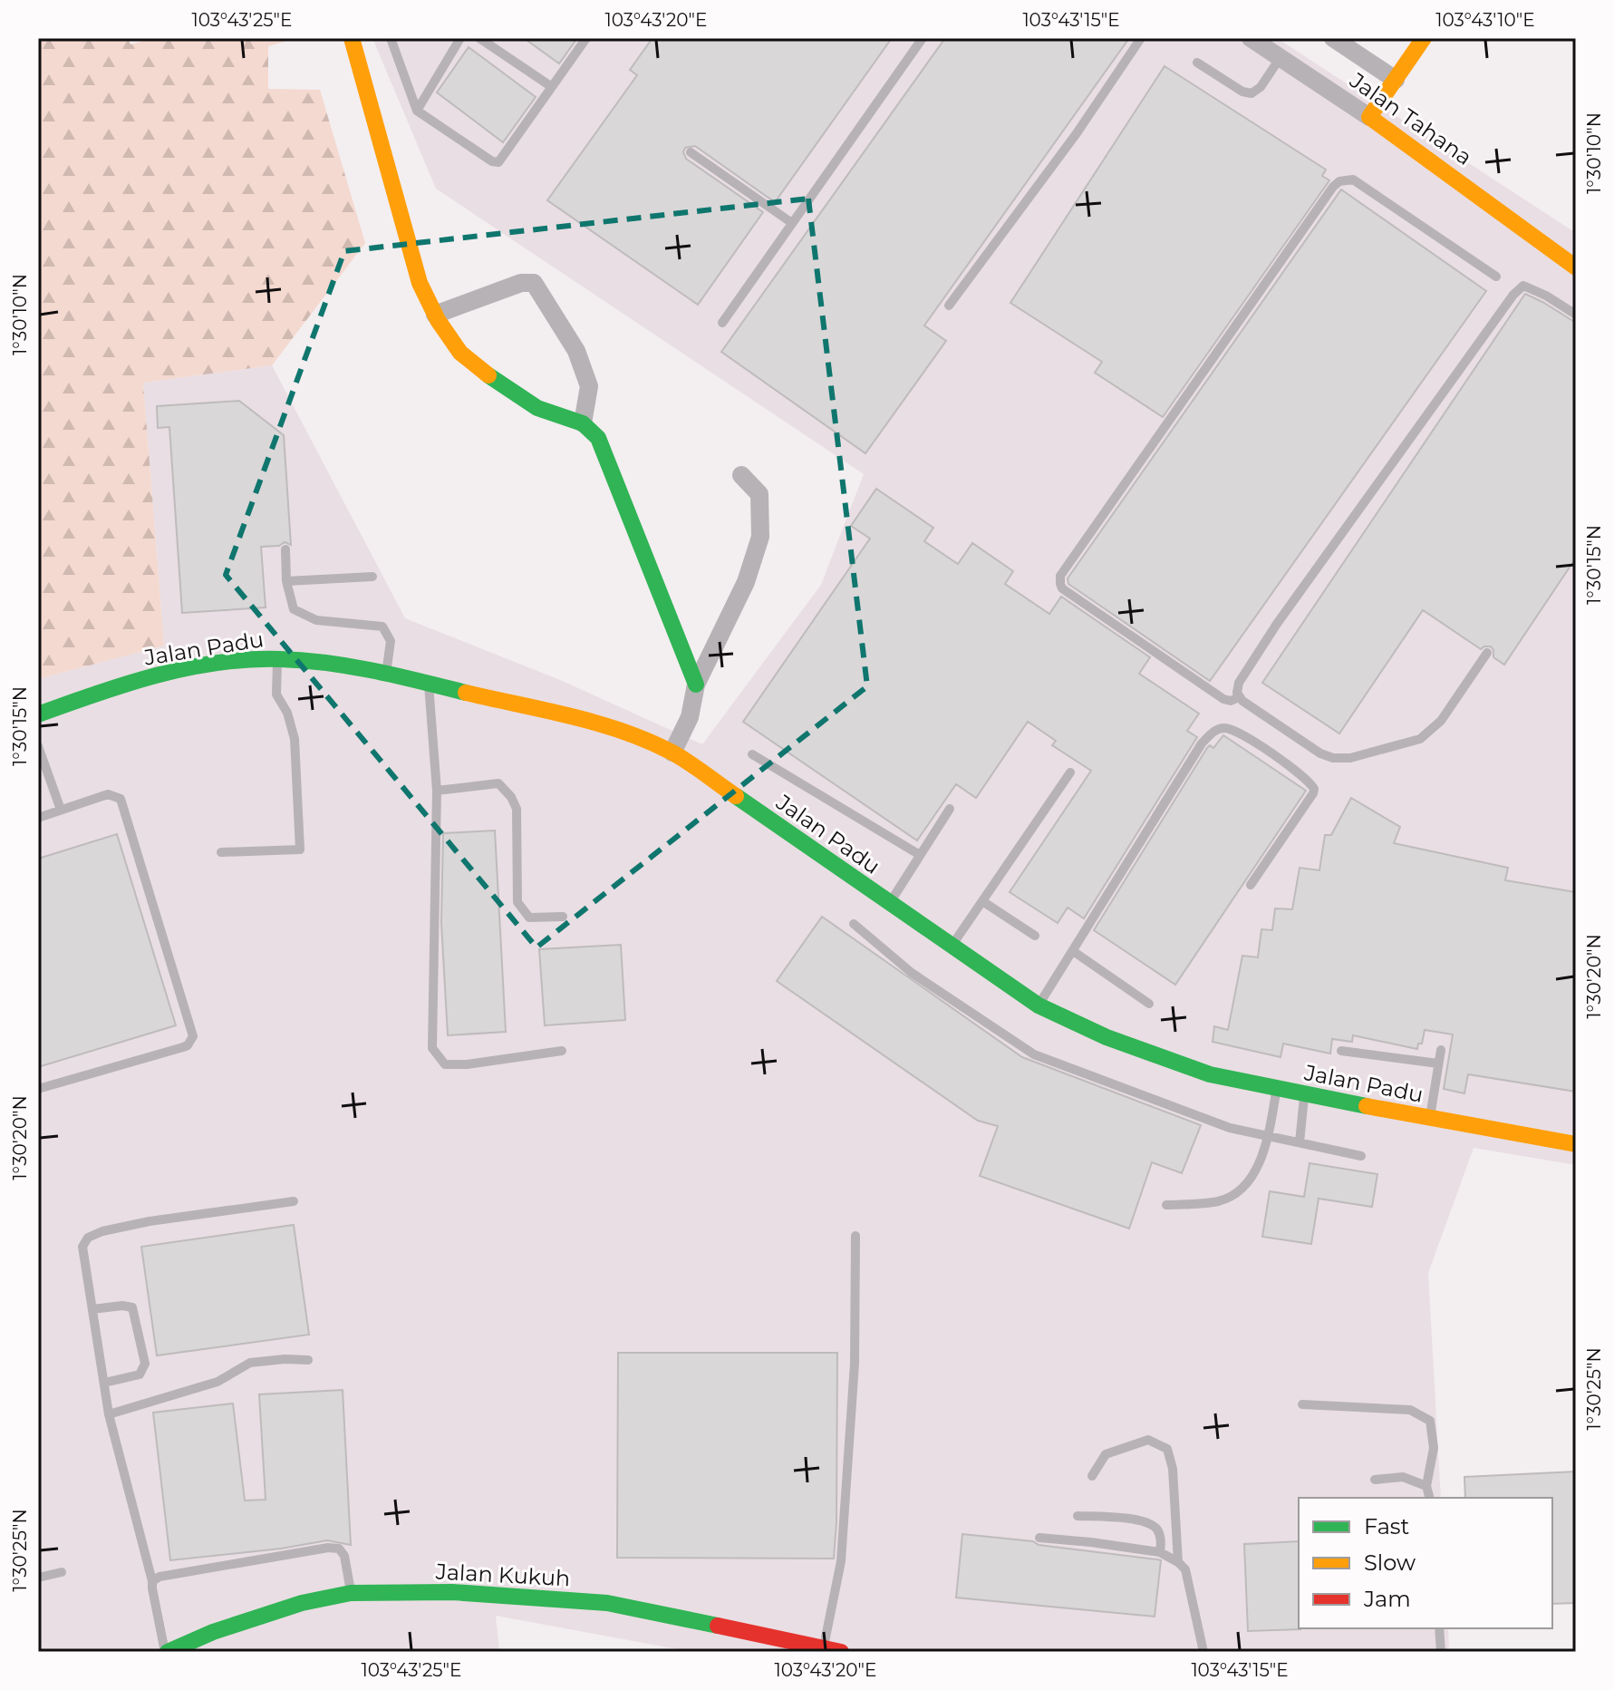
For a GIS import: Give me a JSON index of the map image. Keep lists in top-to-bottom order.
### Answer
{
  "streets": {
    "street": ["Jalan Tahana", "Jalan Padu", "Jalan Kukuh"]
  },
  "legend": ["Fast", "Slow", "Jam"],
  "coordinates": [
    "103°43'25\"E",
    "103°43'20\"E",
    "103°43'15\"E",
    "103°43'10\"E",
    "1°30'10\"N",
    "1°30'15\"N",
    "1°30'20\"N",
    "1°30'25\"N"
  ]
}
